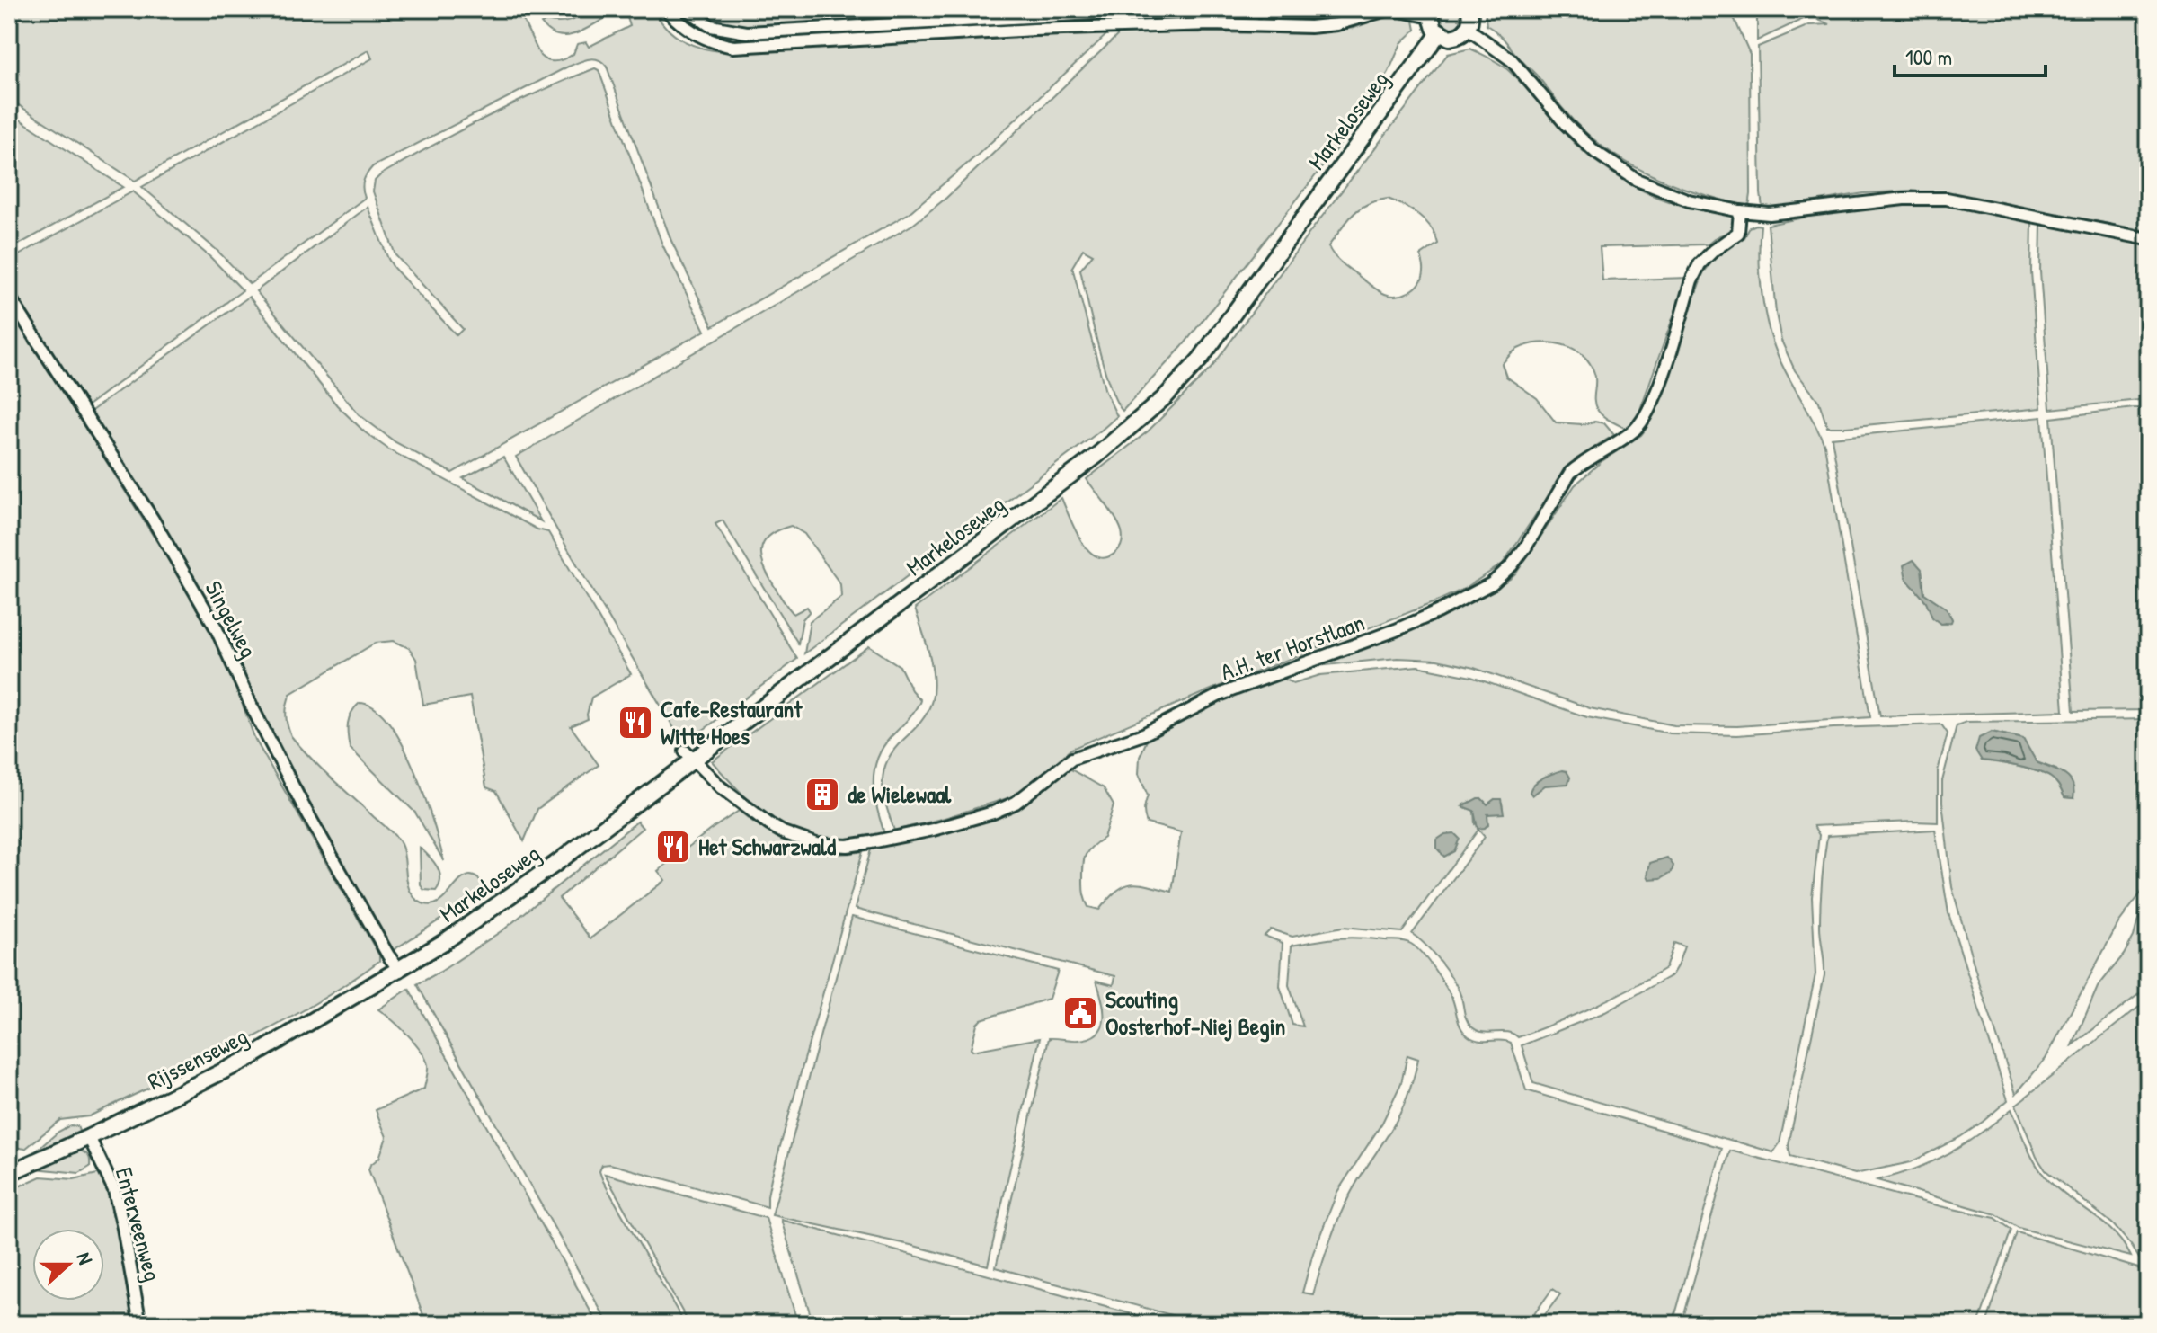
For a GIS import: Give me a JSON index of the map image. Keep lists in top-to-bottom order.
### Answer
{
  "streets": {
    "main road": ["Markeloseweg", "Rijssenseweg"],
    "street": ["Singelweg", "A.H. ter Horstlaan", "Enterveenweg"]
  },
  "crossings": [
    ["Markeloseweg", "Singelweg"],
    ["Markeloseweg", "A.H. ter Horstlaan"],
    ["Markeloseweg", "Rijssenseweg"],
    ["Singelweg", "Rijssenseweg"],
    ["Rijssenseweg", "Enterveenweg"]
  ],
  "places": {
    "restaurant": ["Cafe-Restaurant Witte Hoes", "Het Schwarzwald"],
    "building": ["de Wielewaal"],
    "public building": ["Scouting Oosterhof-Niej Begin"]
  },
  "scale_bar": "100 m",
  "north": "right"
}
